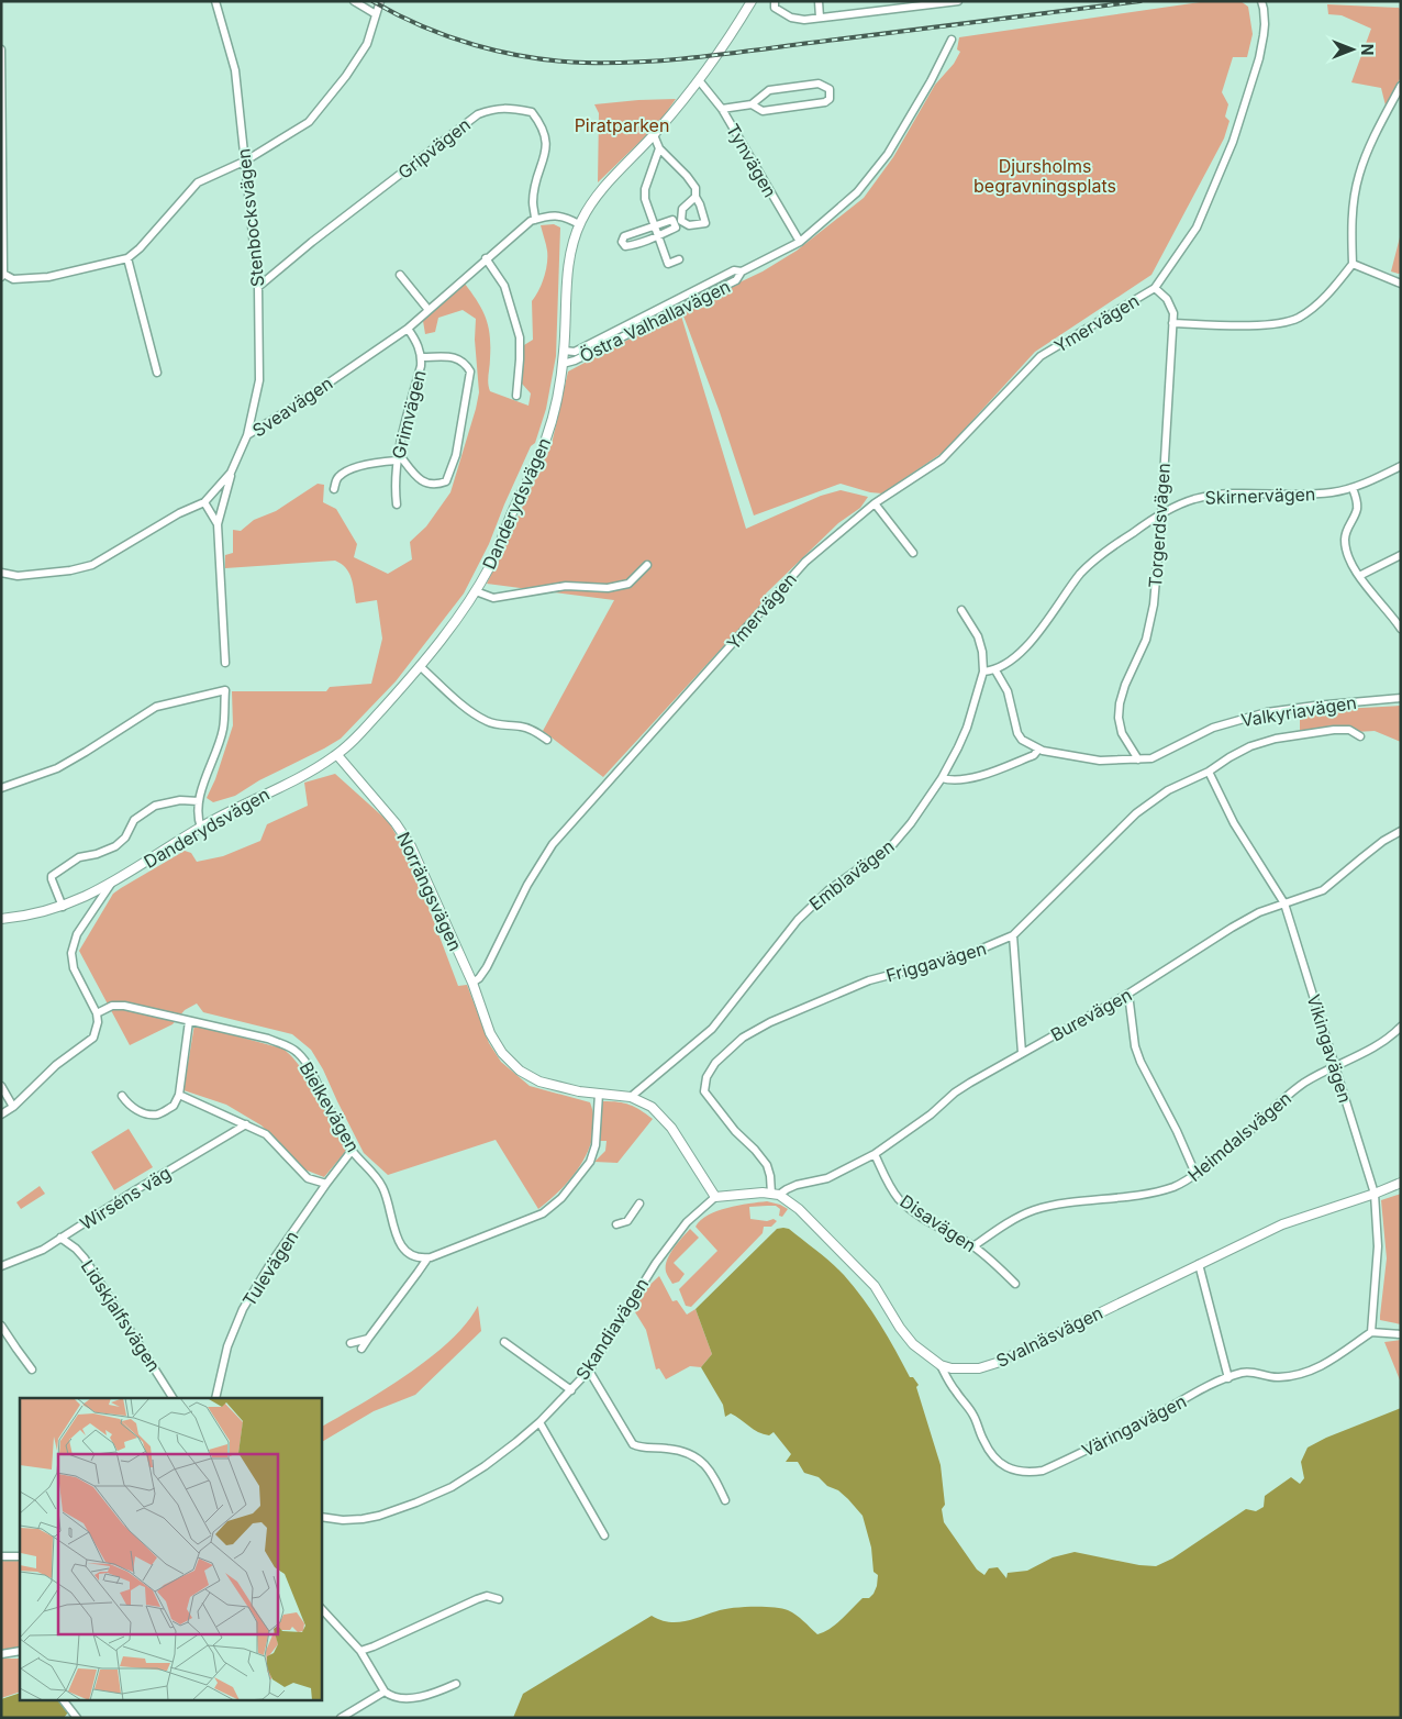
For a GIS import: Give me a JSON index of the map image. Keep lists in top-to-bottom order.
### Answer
{
  "streets": {
    "street": [
      "Gripvägen",
      "Tynvägen",
      "Stenbocksvägen",
      "Östra Valhallavägen",
      "Ymervägen",
      "Sveavägen",
      "Grimvägen",
      "Skirnervägen",
      "Danderydsvägen",
      "Torgerdsvägen",
      "Valkyriavägen",
      "Emblavägen",
      "Norrängsvägen",
      "Friggavägen",
      "Burevägen",
      "Vikingavägen",
      "Bielkevägen",
      "Heimdalsvägen",
      "Wirséns väg",
      "Disavägen",
      "Tulevägen",
      "Lidskjalfsvägen",
      "Skandiavägen",
      "Svalnäsvägen",
      "Väringavägen"
    ]
  },
  "crossings": [
    ["Gripvägen", "Stenbocksvägen"],
    ["Gripvägen", "Sveavägen"],
    ["Tynvägen", "Östra Valhallavägen"],
    ["Tynvägen", "Danderydsvägen"],
    ["Stenbocksvägen", "Sveavägen"],
    ["Östra Valhallavägen", "Danderydsvägen"],
    ["Ymervägen", "Torgerdsvägen"],
    ["Ymervägen", "Norrängsvägen"],
    ["Sveavägen", "Grimvägen"],
    ["Sveavägen", "Danderydsvägen"],
    ["Skirnervägen", "Torgerdsvägen"],
    ["Danderydsvägen", "Norrängsvägen"],
    ["Torgerdsvägen", "Valkyriavägen"],
    ["Friggavägen", "Burevägen"],
    ["Friggavägen", "Vikingavägen"],
    ["Friggavägen", "Svalnäsvägen"],
    ["Burevägen", "Vikingavägen"],
    ["Burevägen", "Disavägen"],
    ["Burevägen", "Svalnäsvägen"],
    ["Vikingavägen", "Heimdalsvägen"],
    ["Vikingavägen", "Svalnäsvägen"],
    ["Vikingavägen", "Väringavägen"],
    ["Bielkevägen", "Tulevägen"],
    ["Heimdalsvägen", "Disavägen"],
    ["Wirséns väg", "Lidskjalfsvägen"],
    ["Svalnäsvägen", "Väringavägen"]
  ],
  "parks": ["Piratparken", "Djursholms begravningsplats"],
  "north": "right"
}
